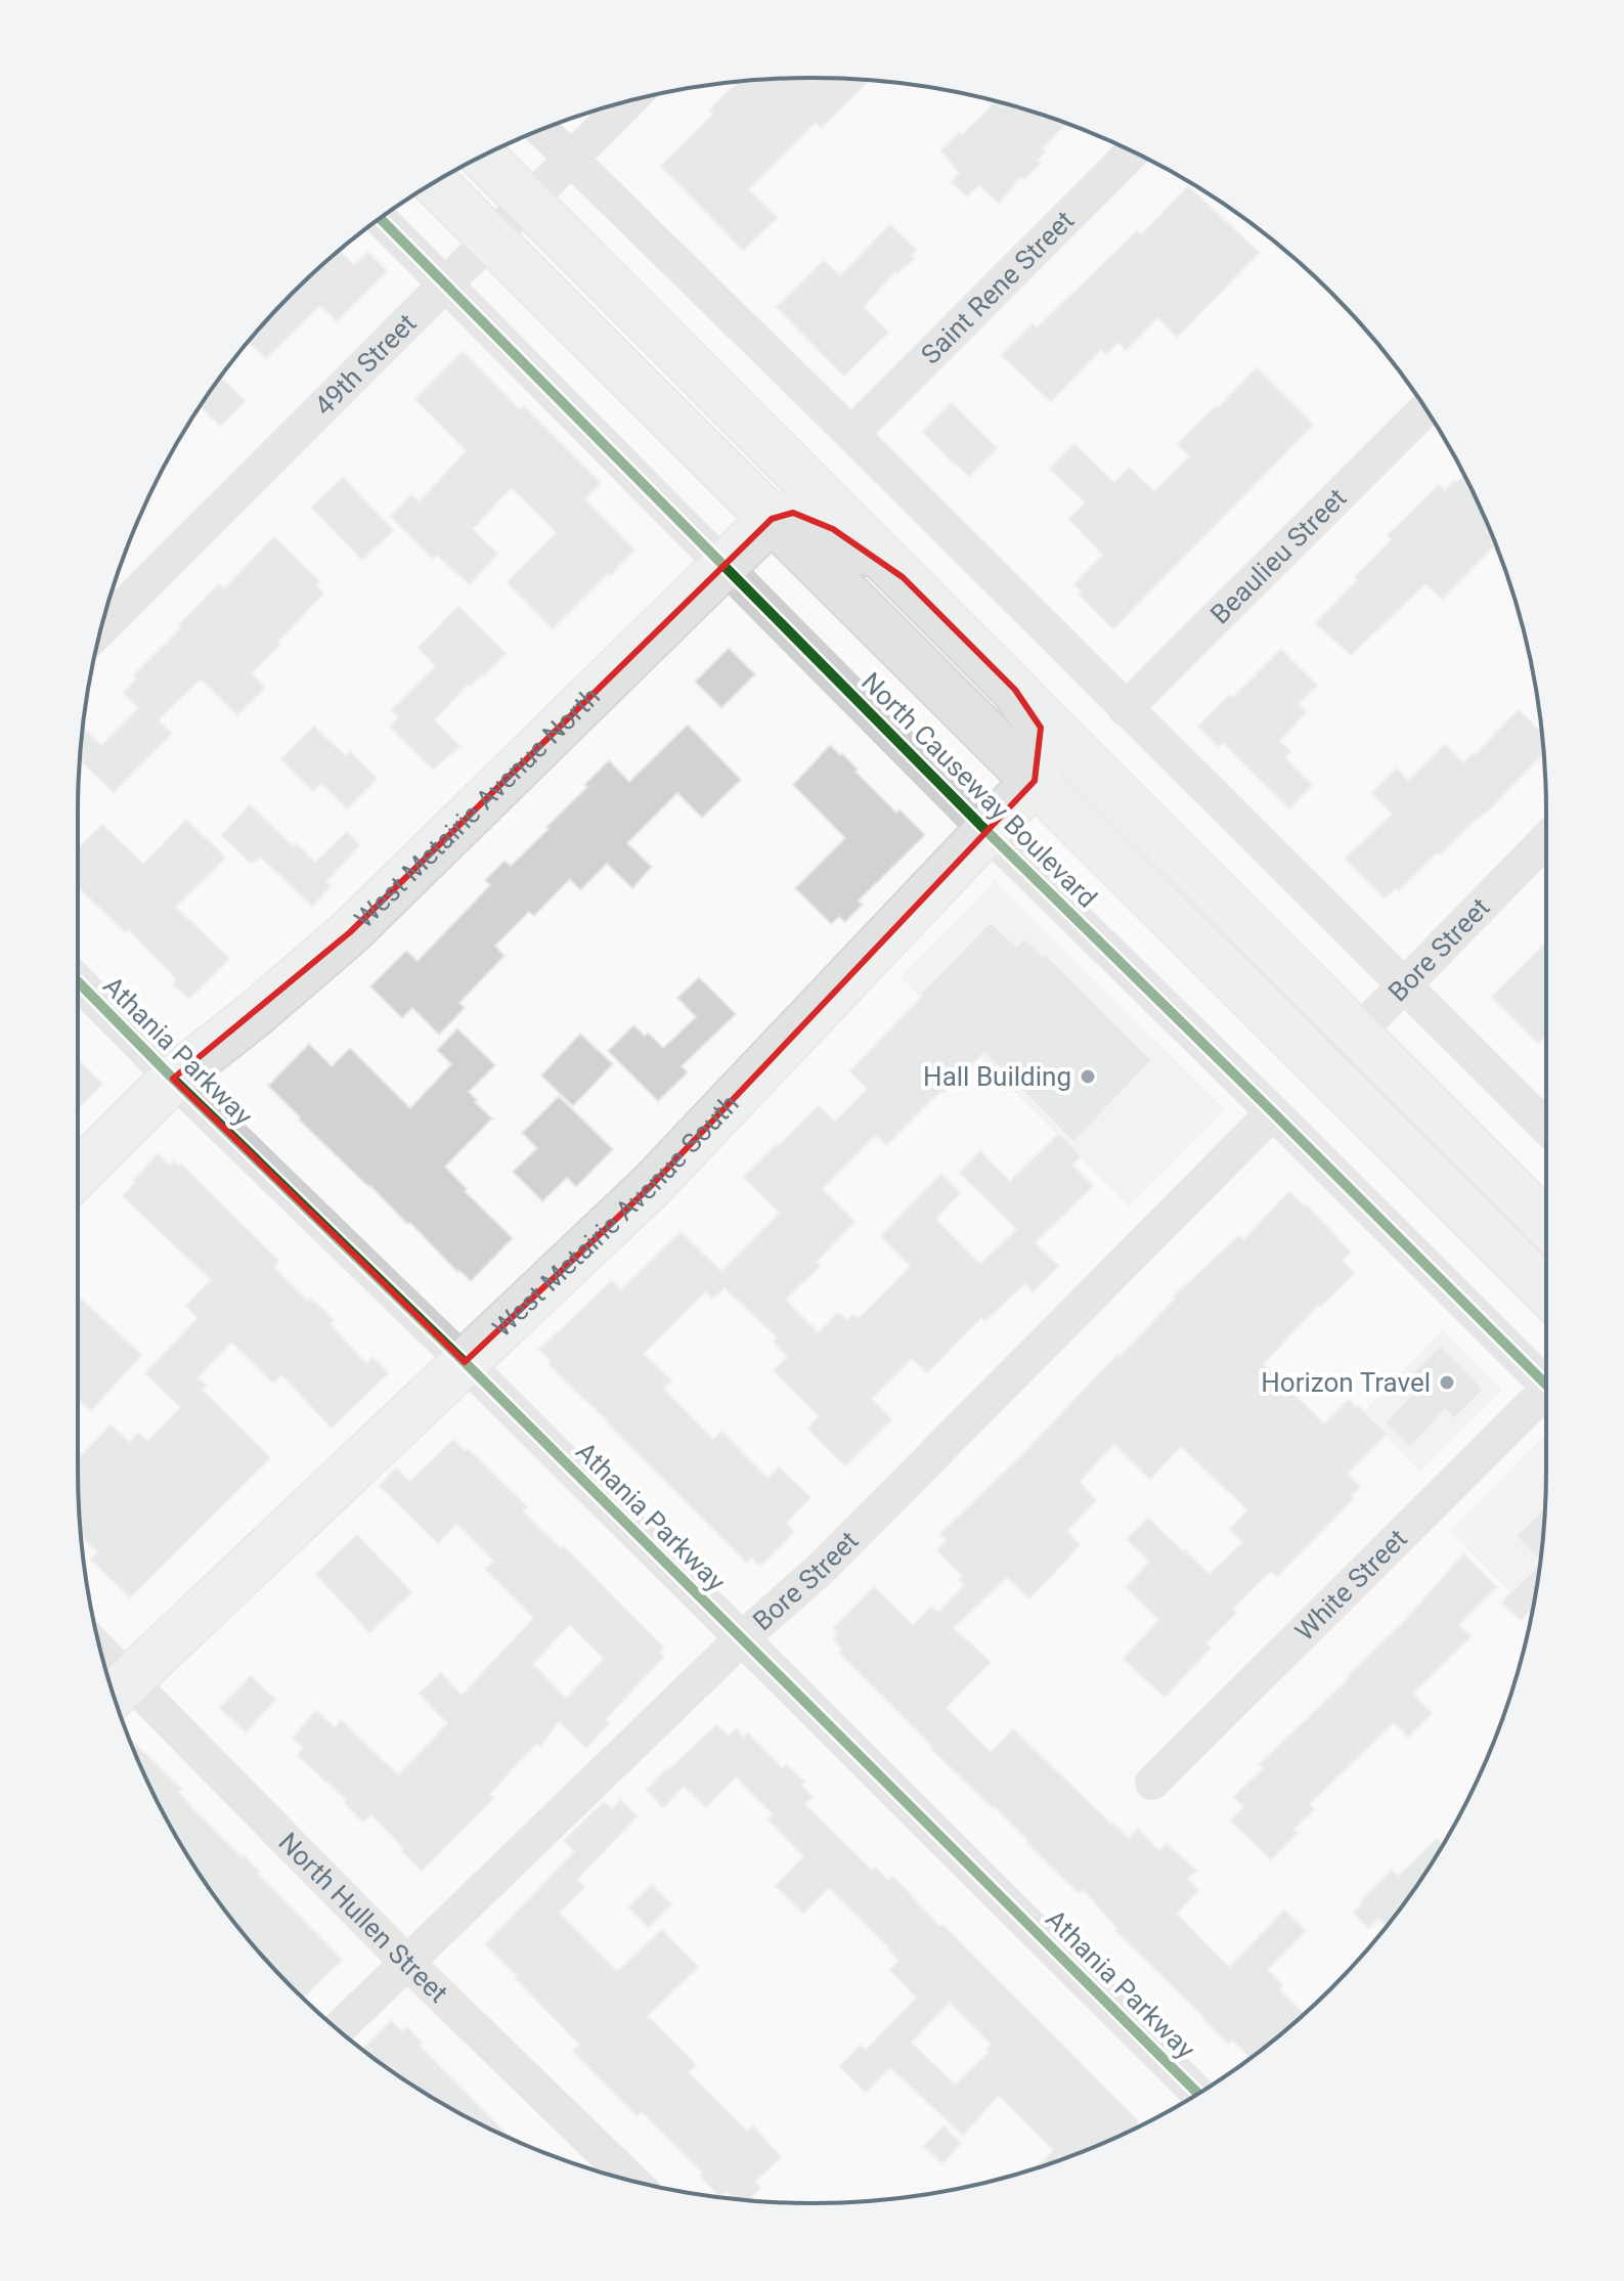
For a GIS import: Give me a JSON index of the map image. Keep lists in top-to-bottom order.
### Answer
{
  "streets": {
    "main road": ["North Causeway Boulevard", "West Metairie Avenue North", "West Metairie Avenue South"],
    "street": [
      "Saint Rene Street",
      "49th Street",
      "Beaulieu Street",
      "Bore Street",
      "Athania Parkway",
      "White Street",
      "North Hullen Street"
    ]
  },
  "crossings": [
    ["49th Street", "North Causeway Boulevard"],
    ["North Causeway Boulevard", "West Metairie Avenue North"],
    ["North Causeway Boulevard", "Bore Street"],
    ["North Causeway Boulevard", "West Metairie Avenue South"],
    ["West Metairie Avenue North", "Athania Parkway"],
    ["Bore Street", "Athania Parkway"],
    ["Bore Street", "North Hullen Street"],
    ["Athania Parkway", "West Metairie Avenue South"],
    ["West Metairie Avenue South", "North Hullen Street"]
  ],
  "places": ["Hall Building", "Horizon Travel"]
}
